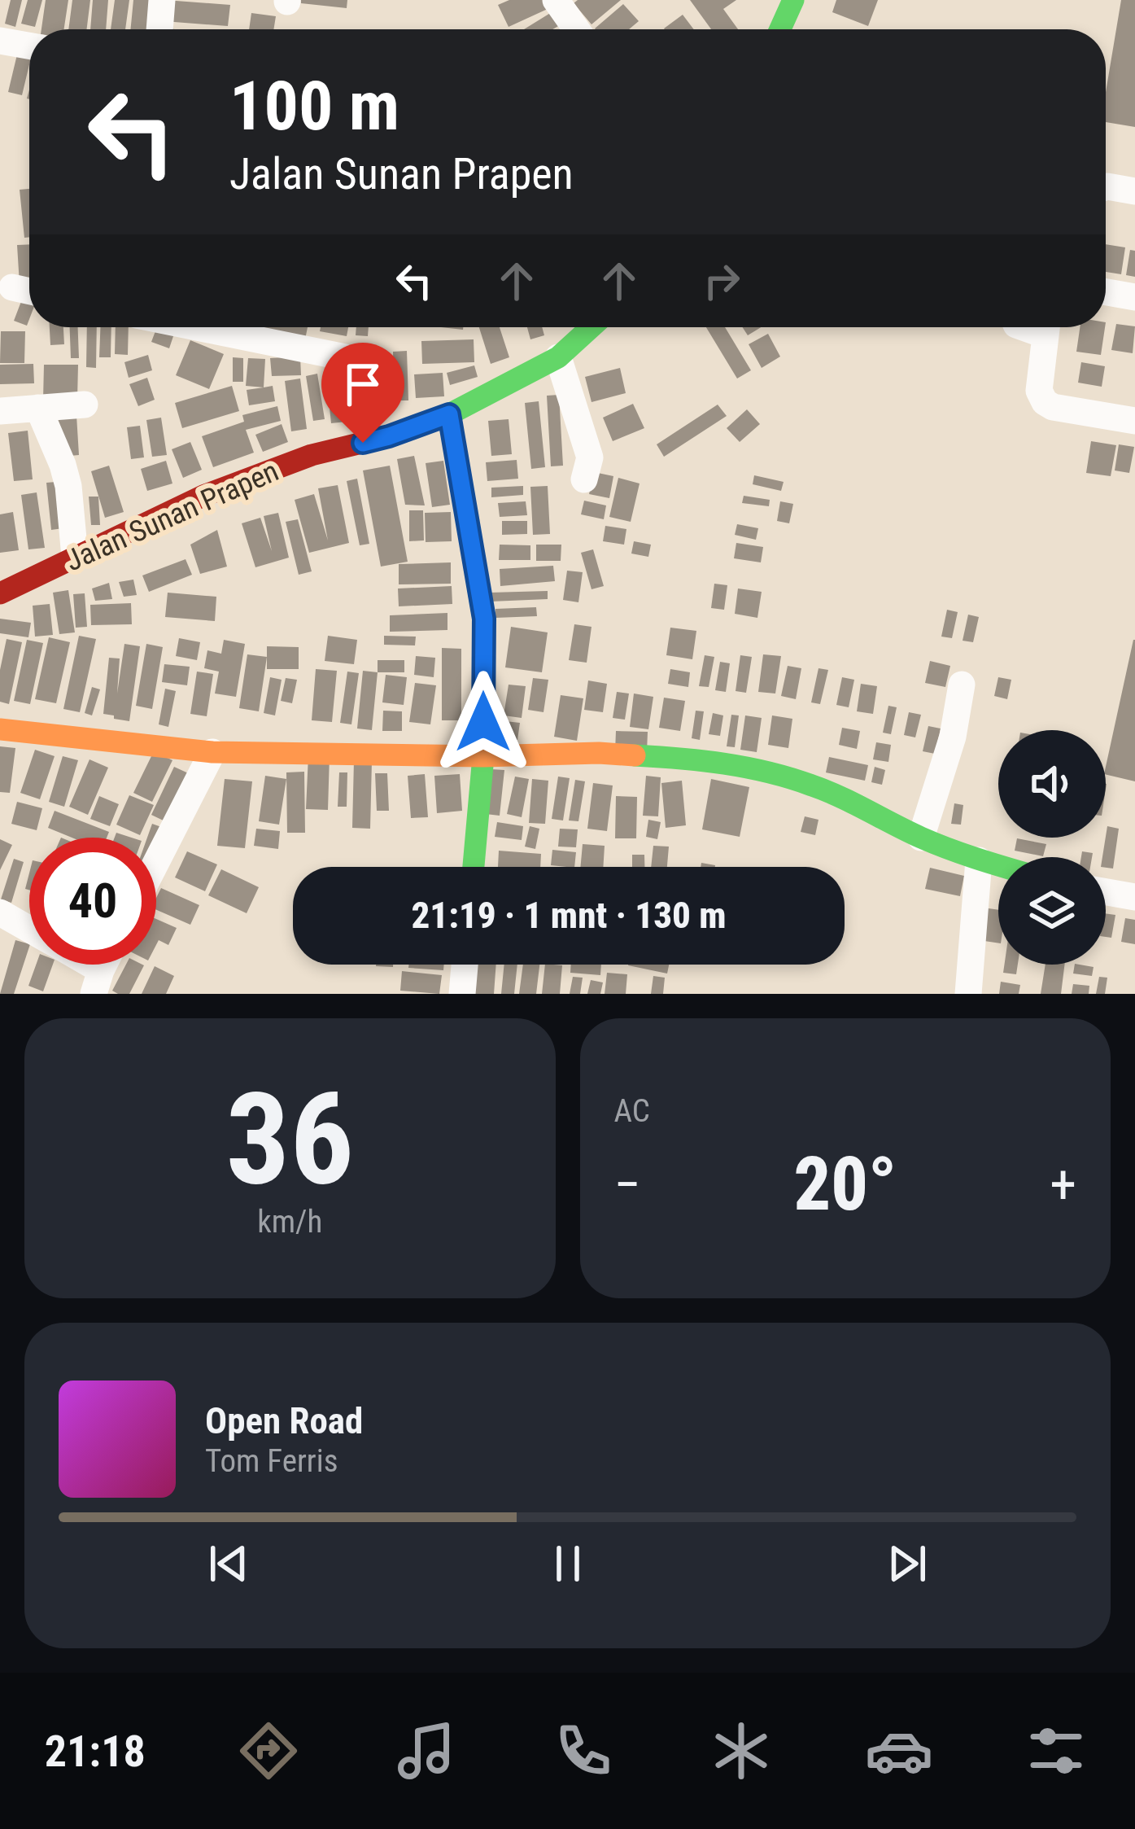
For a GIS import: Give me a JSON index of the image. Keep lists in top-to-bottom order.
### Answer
{
  "streets": {
    "street": ["Jalan Sunan Prapen"]
  },
  "page": {
    "turn": ["100 m", "Jalan Sunan Prapen"],
    "limit": "40",
    "trip": "21:19 · 1 mnt · 130 m",
    "tile": [
      ["36", "km/h"],
      "AC"
    ],
    "heat": ["−", "20°", "+"],
    "song": ["Open Road", "Tom Ferris"],
    "tabs": "21:18"
  }
}
